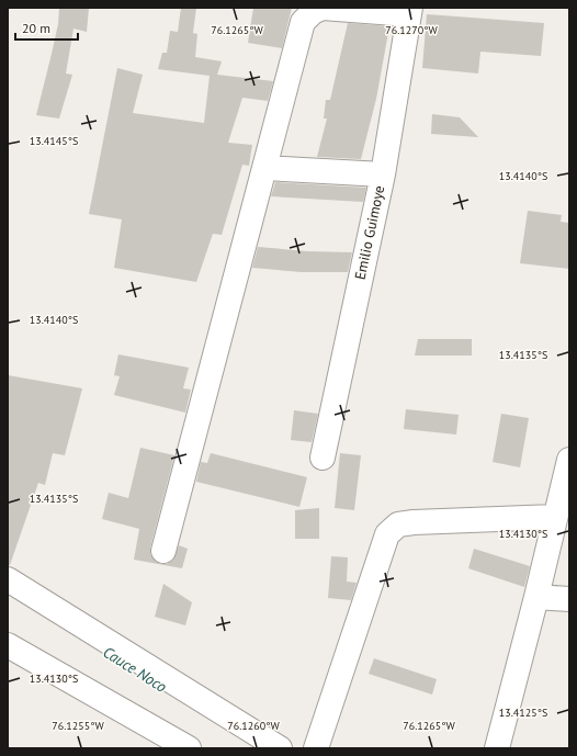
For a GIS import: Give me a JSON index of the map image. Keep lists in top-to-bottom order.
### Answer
{
  "streets": {
    "street": ["Emilio Guimoye"]
  },
  "water": ["Cauce Noco"],
  "scale_bar": "20 m",
  "coordinates": [
    "76.1265°W",
    "76.1270°W",
    "13.4145°S",
    "13.4140°S",
    "13.4135°S",
    "13.4130°S",
    "13.4125°S",
    "76.1255°W",
    "76.1260°W"
  ]
}
